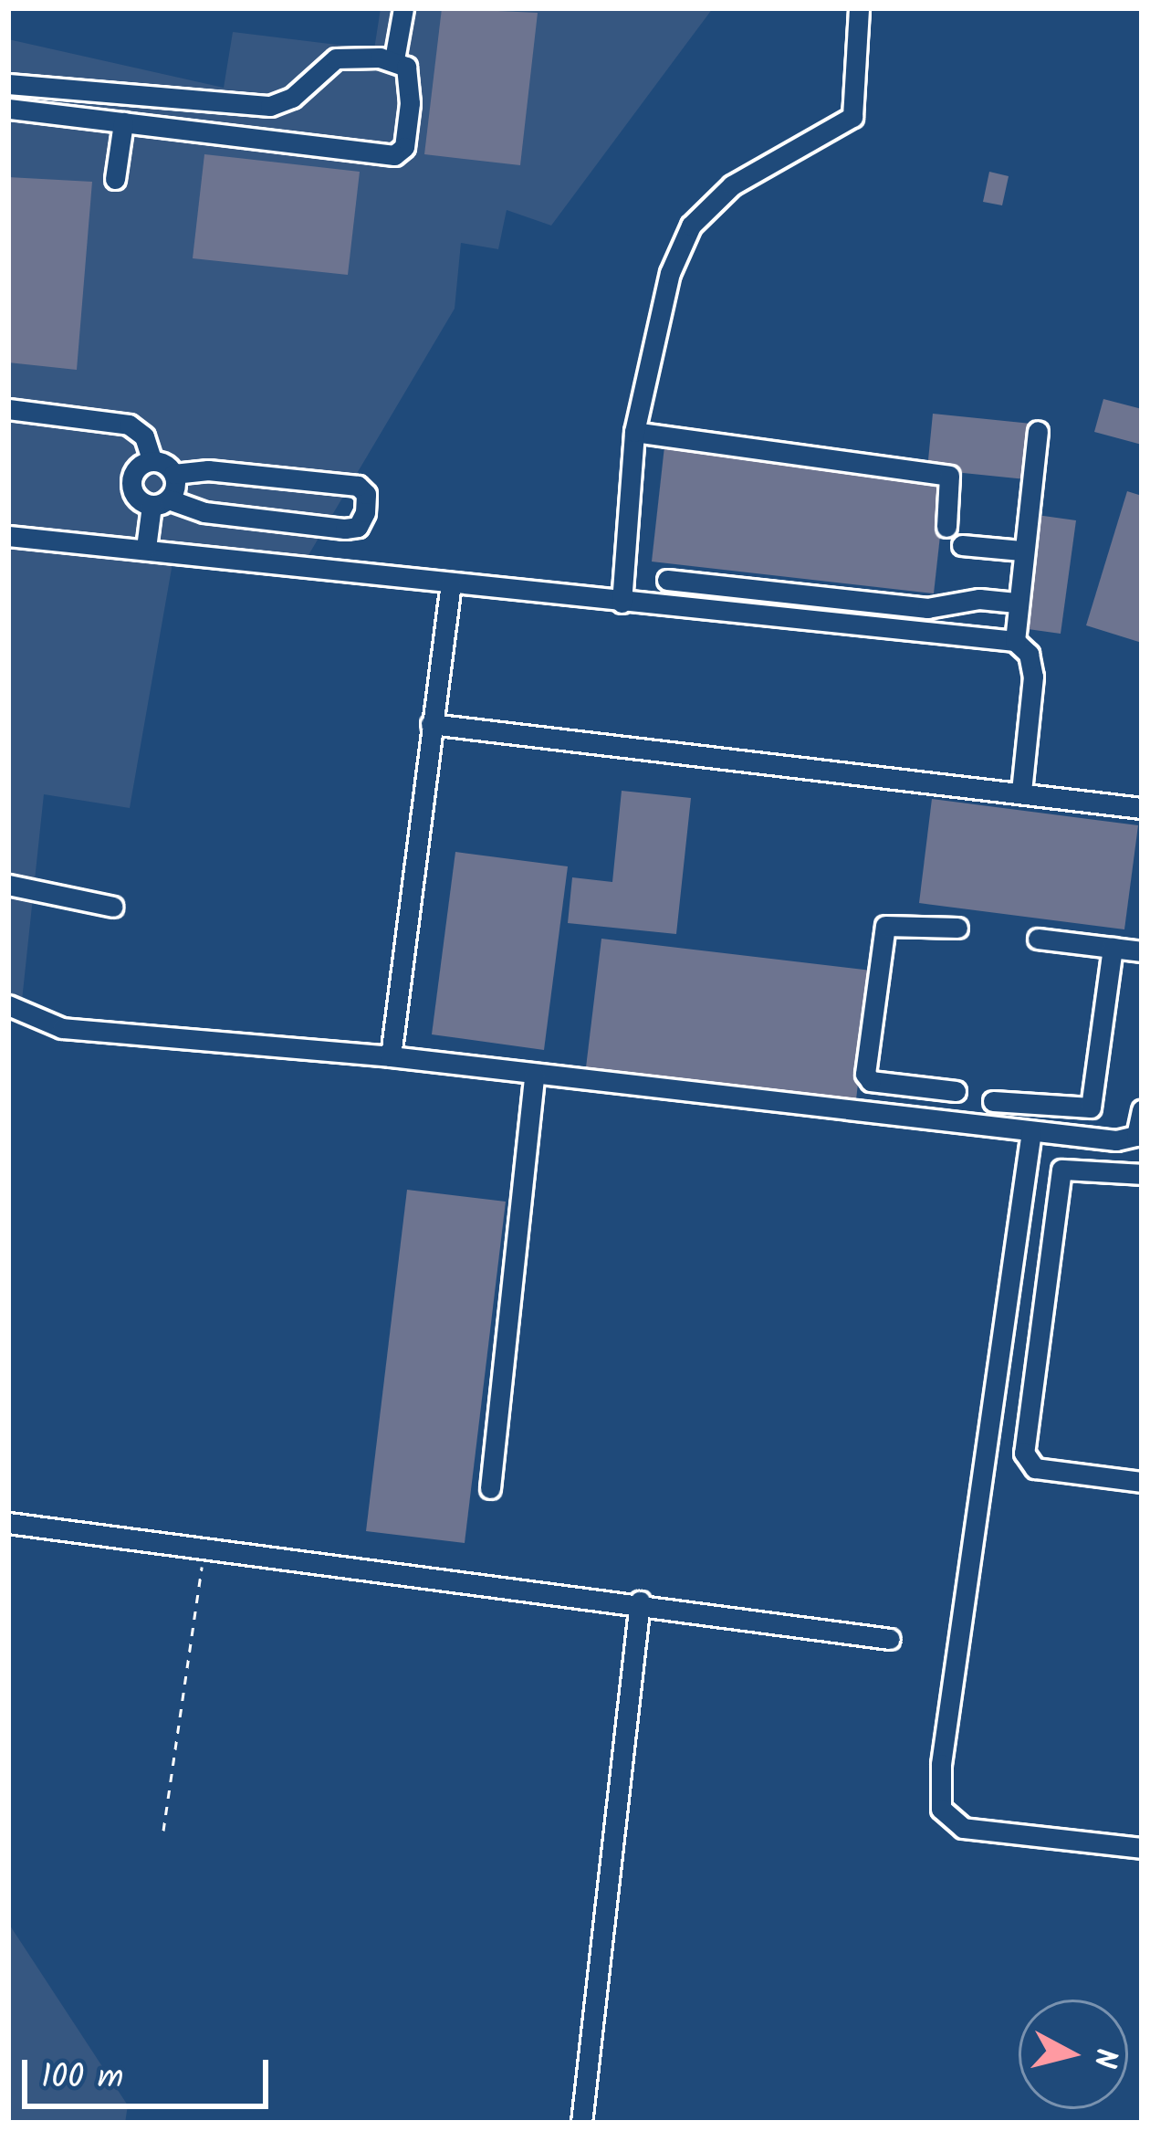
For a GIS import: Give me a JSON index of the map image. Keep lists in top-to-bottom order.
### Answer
{
  "scale_bar": "100 m",
  "north": "right"
}
